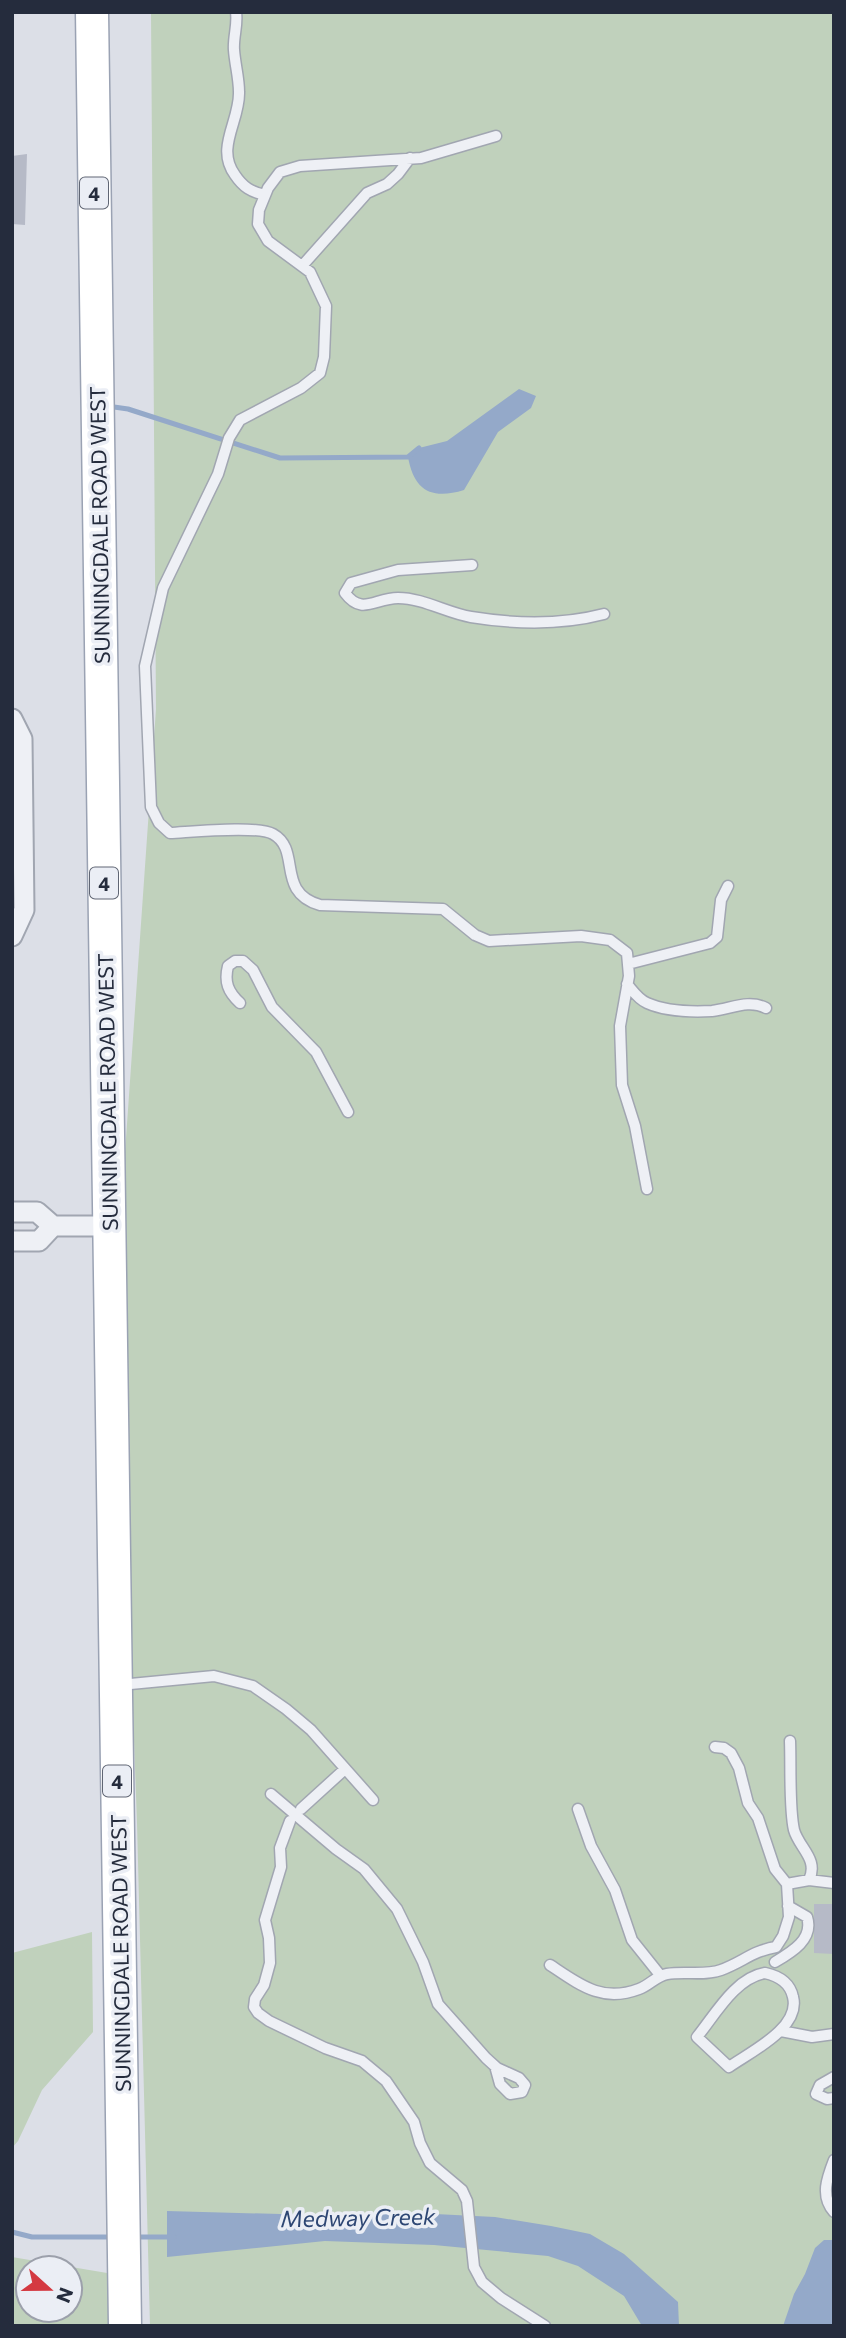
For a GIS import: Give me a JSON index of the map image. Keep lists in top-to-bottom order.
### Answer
{
  "streets": {
    "main road": ["4", "SUNNINGDALE ROAD WEST"]
  },
  "water": ["Medway Creek"],
  "north": "right"
}
